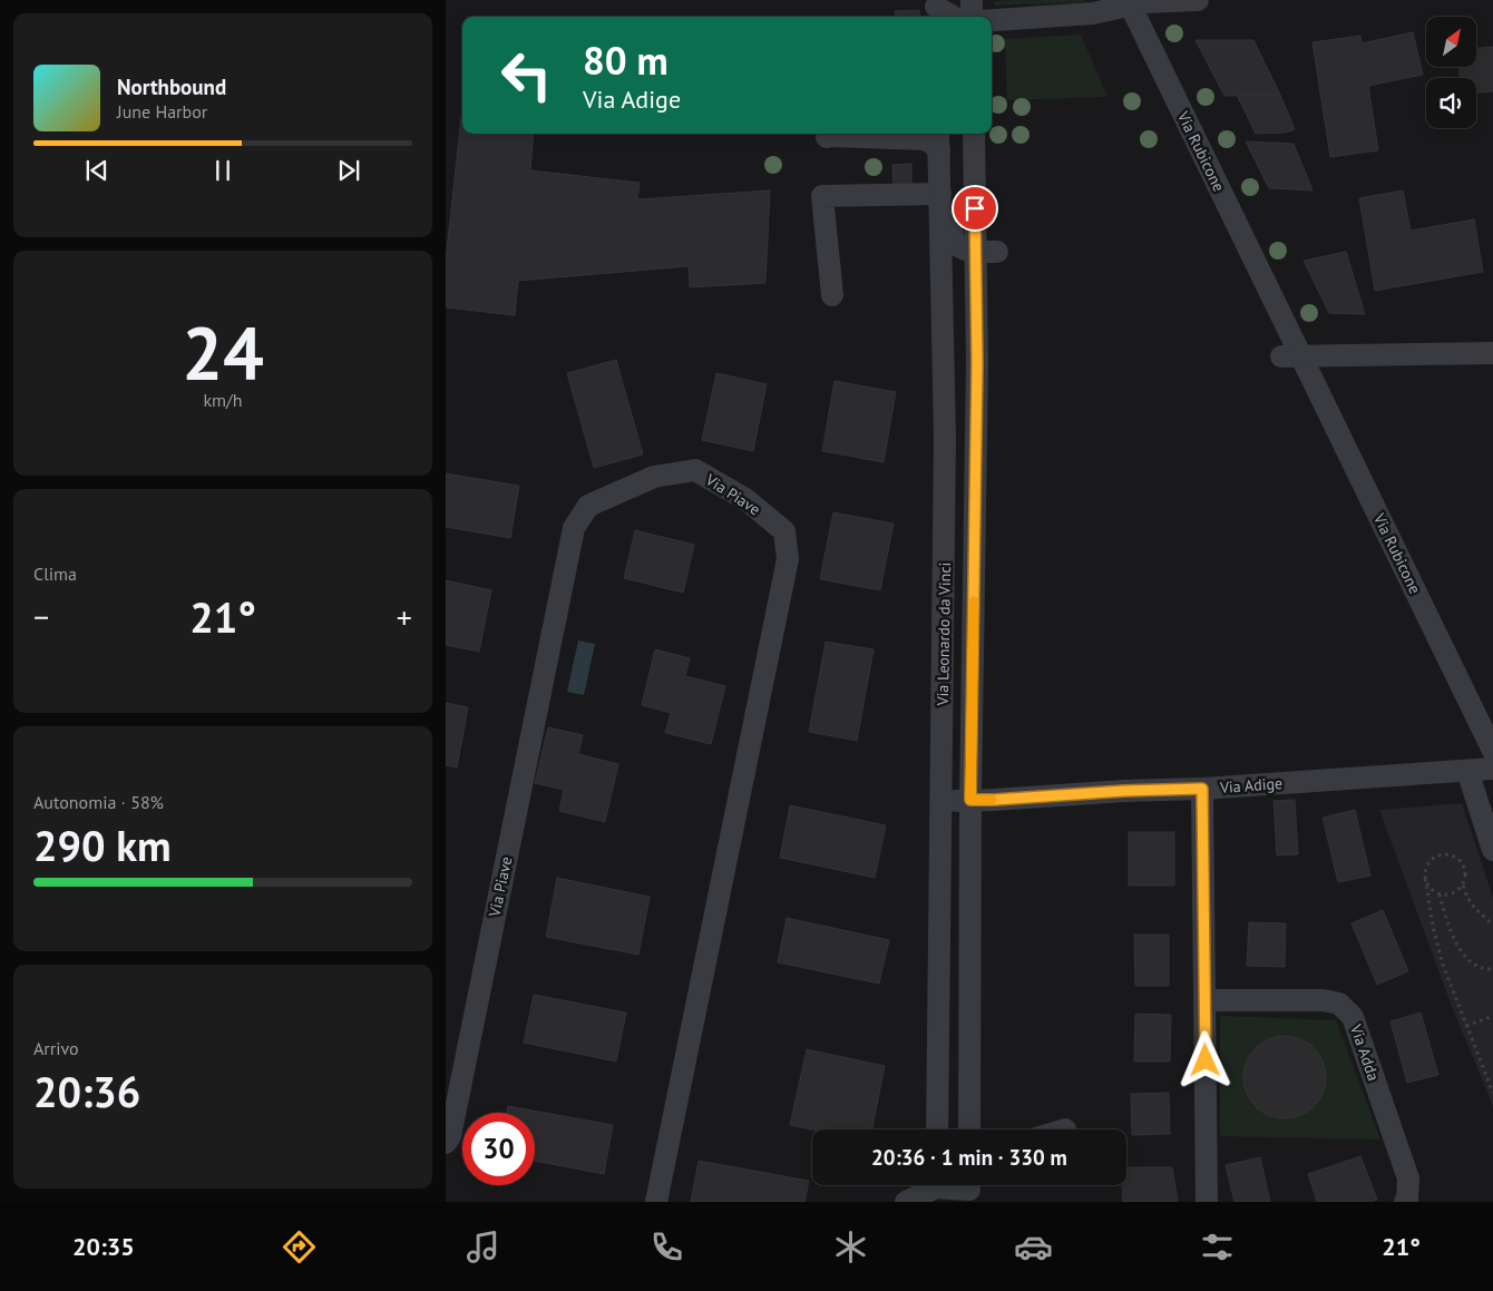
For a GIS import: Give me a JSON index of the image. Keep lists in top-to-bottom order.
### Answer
{
  "streets": {
    "street": [
      "Via Rubicone",
      "Via Piave",
      "Via Leonardo da Vinci",
      "Via Adige",
      "Via Adda"
    ]
  },
  "crossings": [
    ["Via Leonardo da Vinci", "Via Adige"]
  ],
  "north": "top right",
  "page": {
    "turn": ["80 m", "Via Adige"],
    "song": ["Northbound", "June Harbor"],
    "tile": [
      ["24", "km/h"],
      "Clima",
      ["Autonomia · 58%", "290 km"],
      ["Arrivo", "20:36"]
    ],
    "heat": ["−", "21°", "+"],
    "limit": "30",
    "trip": "20:36 · 1 min · 330 m",
    "tabs": ["20:35", "21°"]
  }
}
